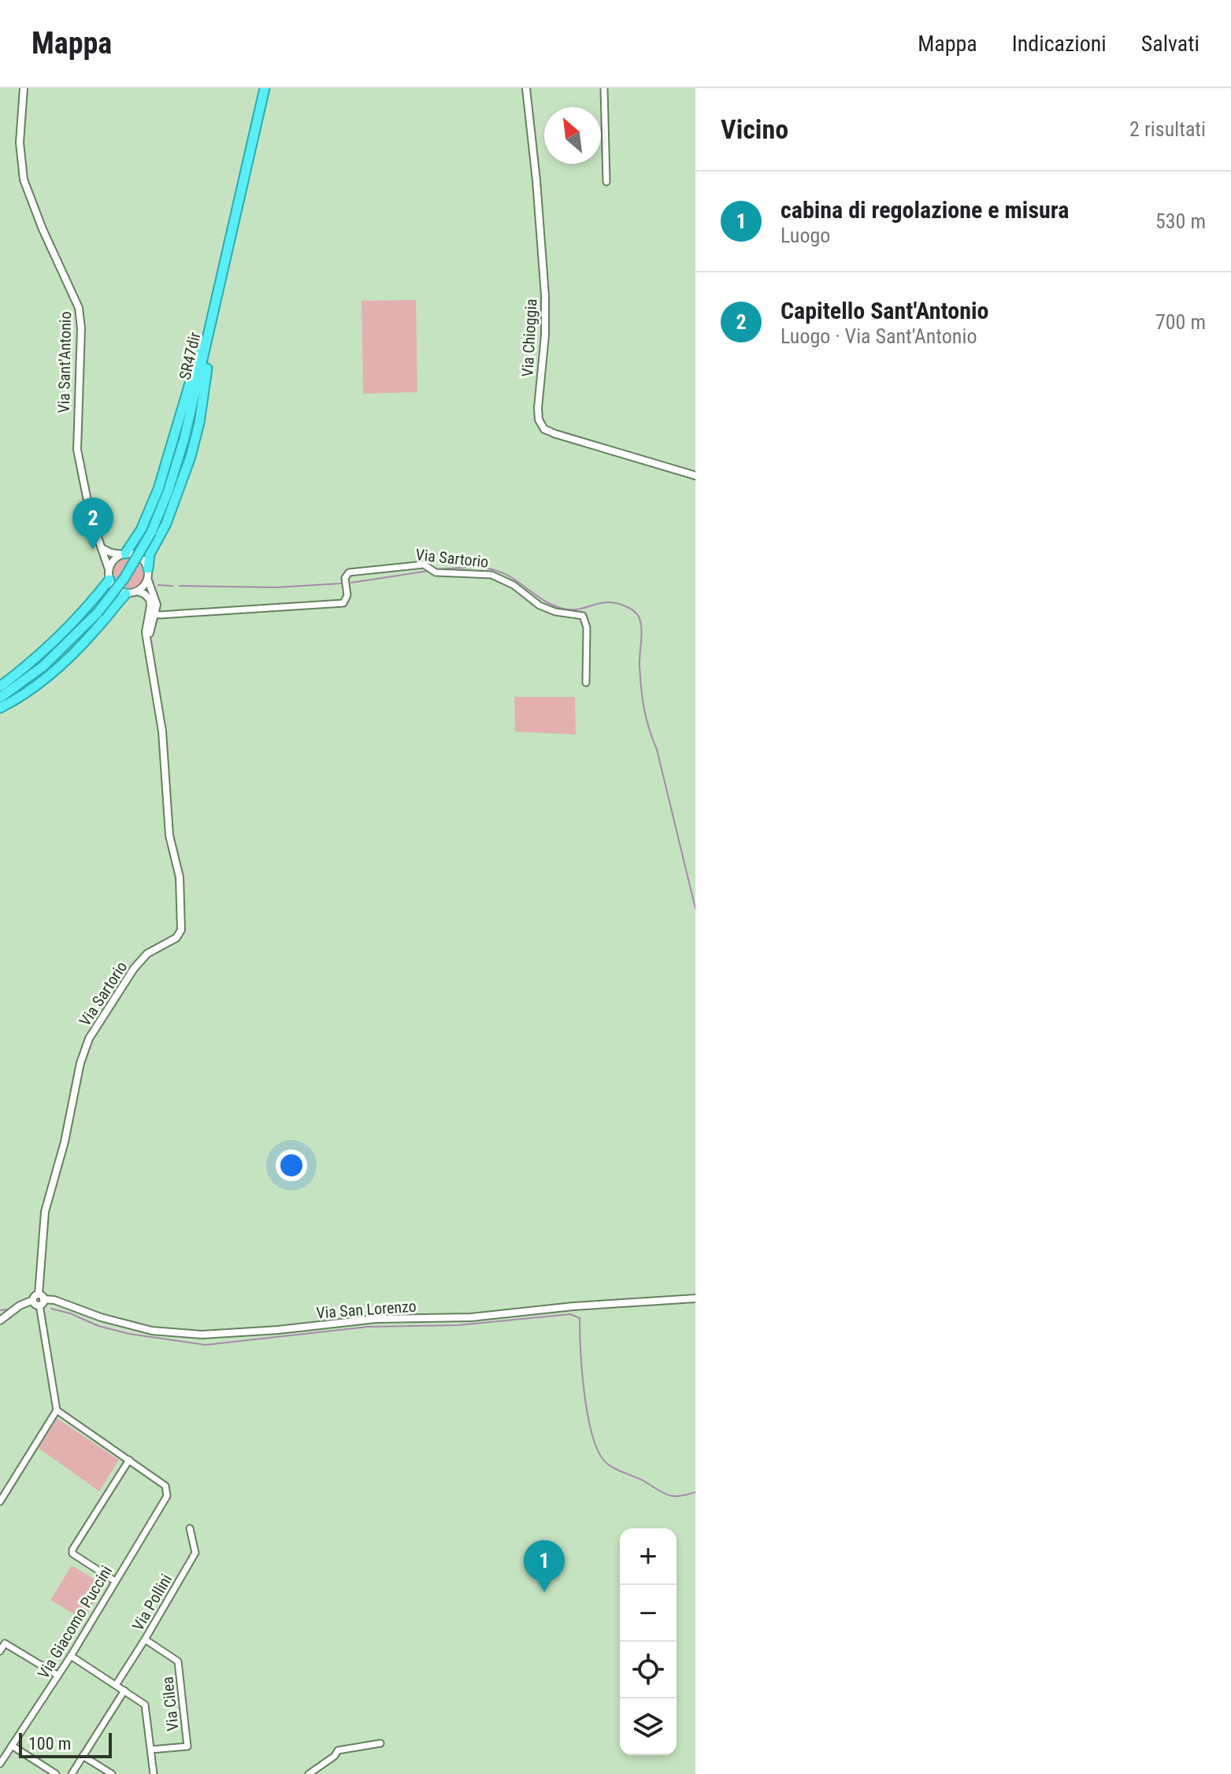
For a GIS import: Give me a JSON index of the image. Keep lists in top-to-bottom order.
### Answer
{
  "streets": {
    "highway": ["SR47dir"],
    "street": [
      "Via Chioggia",
      "Via Sant'Antonio",
      "Via Sartorio",
      "Via San Lorenzo",
      "Via Pollini",
      "Via Giacomo Puccini",
      "Via Cilea"
    ]
  },
  "crossings": [
    ["Via Sartorio", "Via San Lorenzo"],
    ["Via Pollini", "Via Cilea"],
    ["Via Giacomo Puccini", "Via Cilea"]
  ],
  "scale_bar": "100 m",
  "north": "top left",
  "page": {
    "header": "Mappa",
    "nav": ["Mappa", "Indicazioni", "Salvati"],
    "heading": ["Vicino", "2 risultati"],
    "list": [
      {
        "mark": "1",
        "name": "cabina di regolazione e misura",
        "note": "Luogo",
        "value": "530 m"
      },
      {
        "mark": "2",
        "name": "Capitello Sant'Antonio",
        "note": "Luogo · Via Sant'Antonio",
        "value": "700 m"
      }
    ],
    "pins": ["2", "1"],
    "map_buttons": ["+", "−"],
    "scale": "100 m"
  }
}
